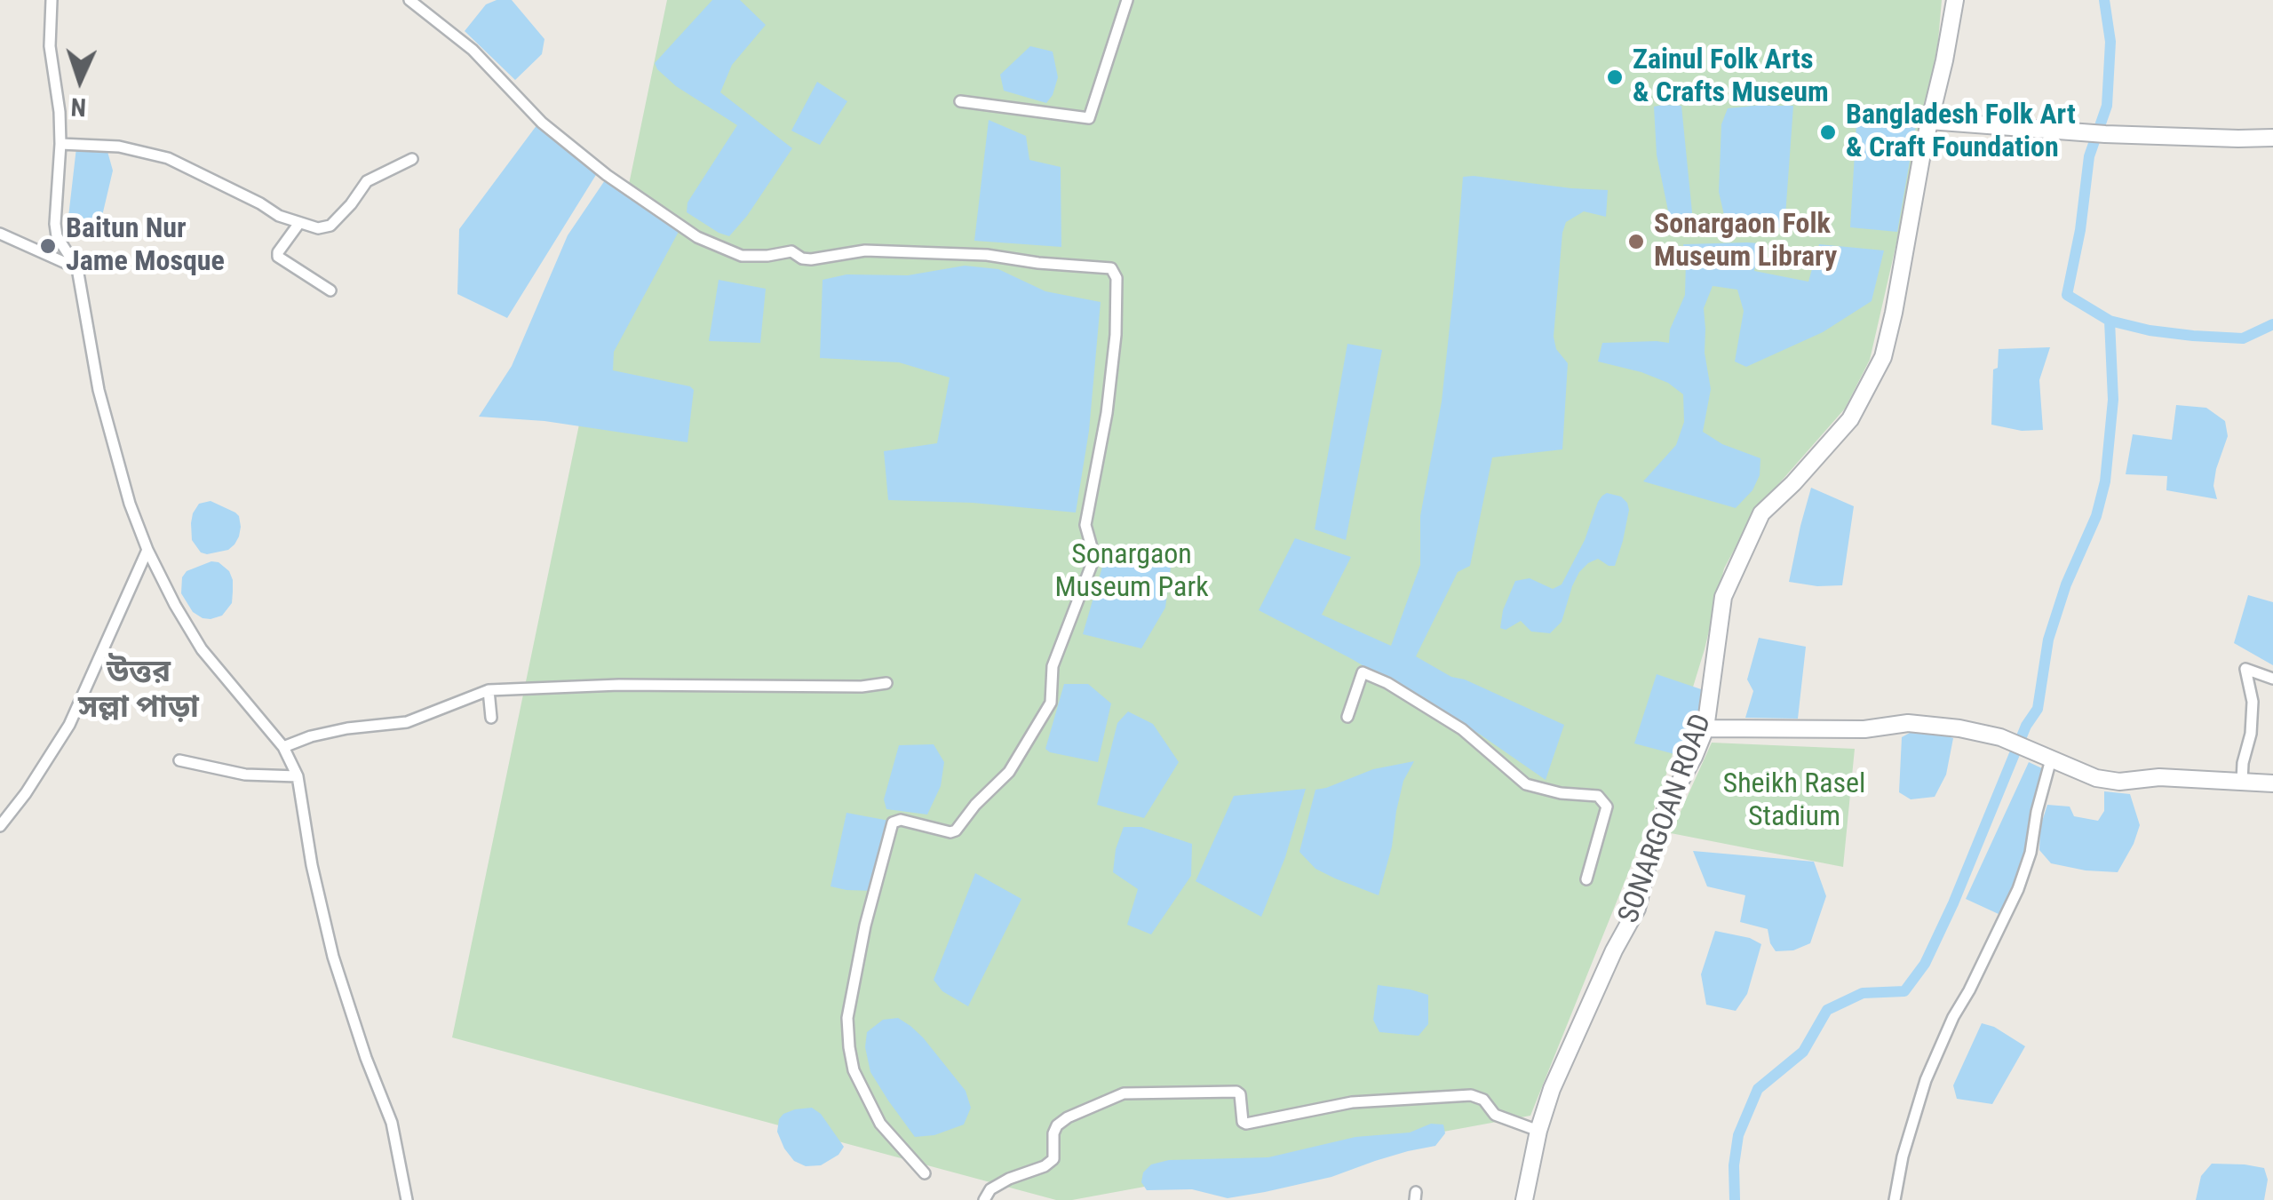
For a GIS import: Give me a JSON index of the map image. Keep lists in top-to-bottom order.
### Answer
{
  "streets": {
    "main road": ["SONARGOAN ROAD"]
  },
  "districts": ["উত্তর সল্লা পাড়া"],
  "parks": ["Sonargaon Museum Park", "Sheikh Rasel Stadium"],
  "places": [
    "Zainul Folk Arts & Crafts Museum",
    "Bangladesh Folk Art & Craft Foundation",
    "Sonargaon Folk Museum Library",
    "Baitun Nur Jame Mosque"
  ],
  "north": "bottom"
}
